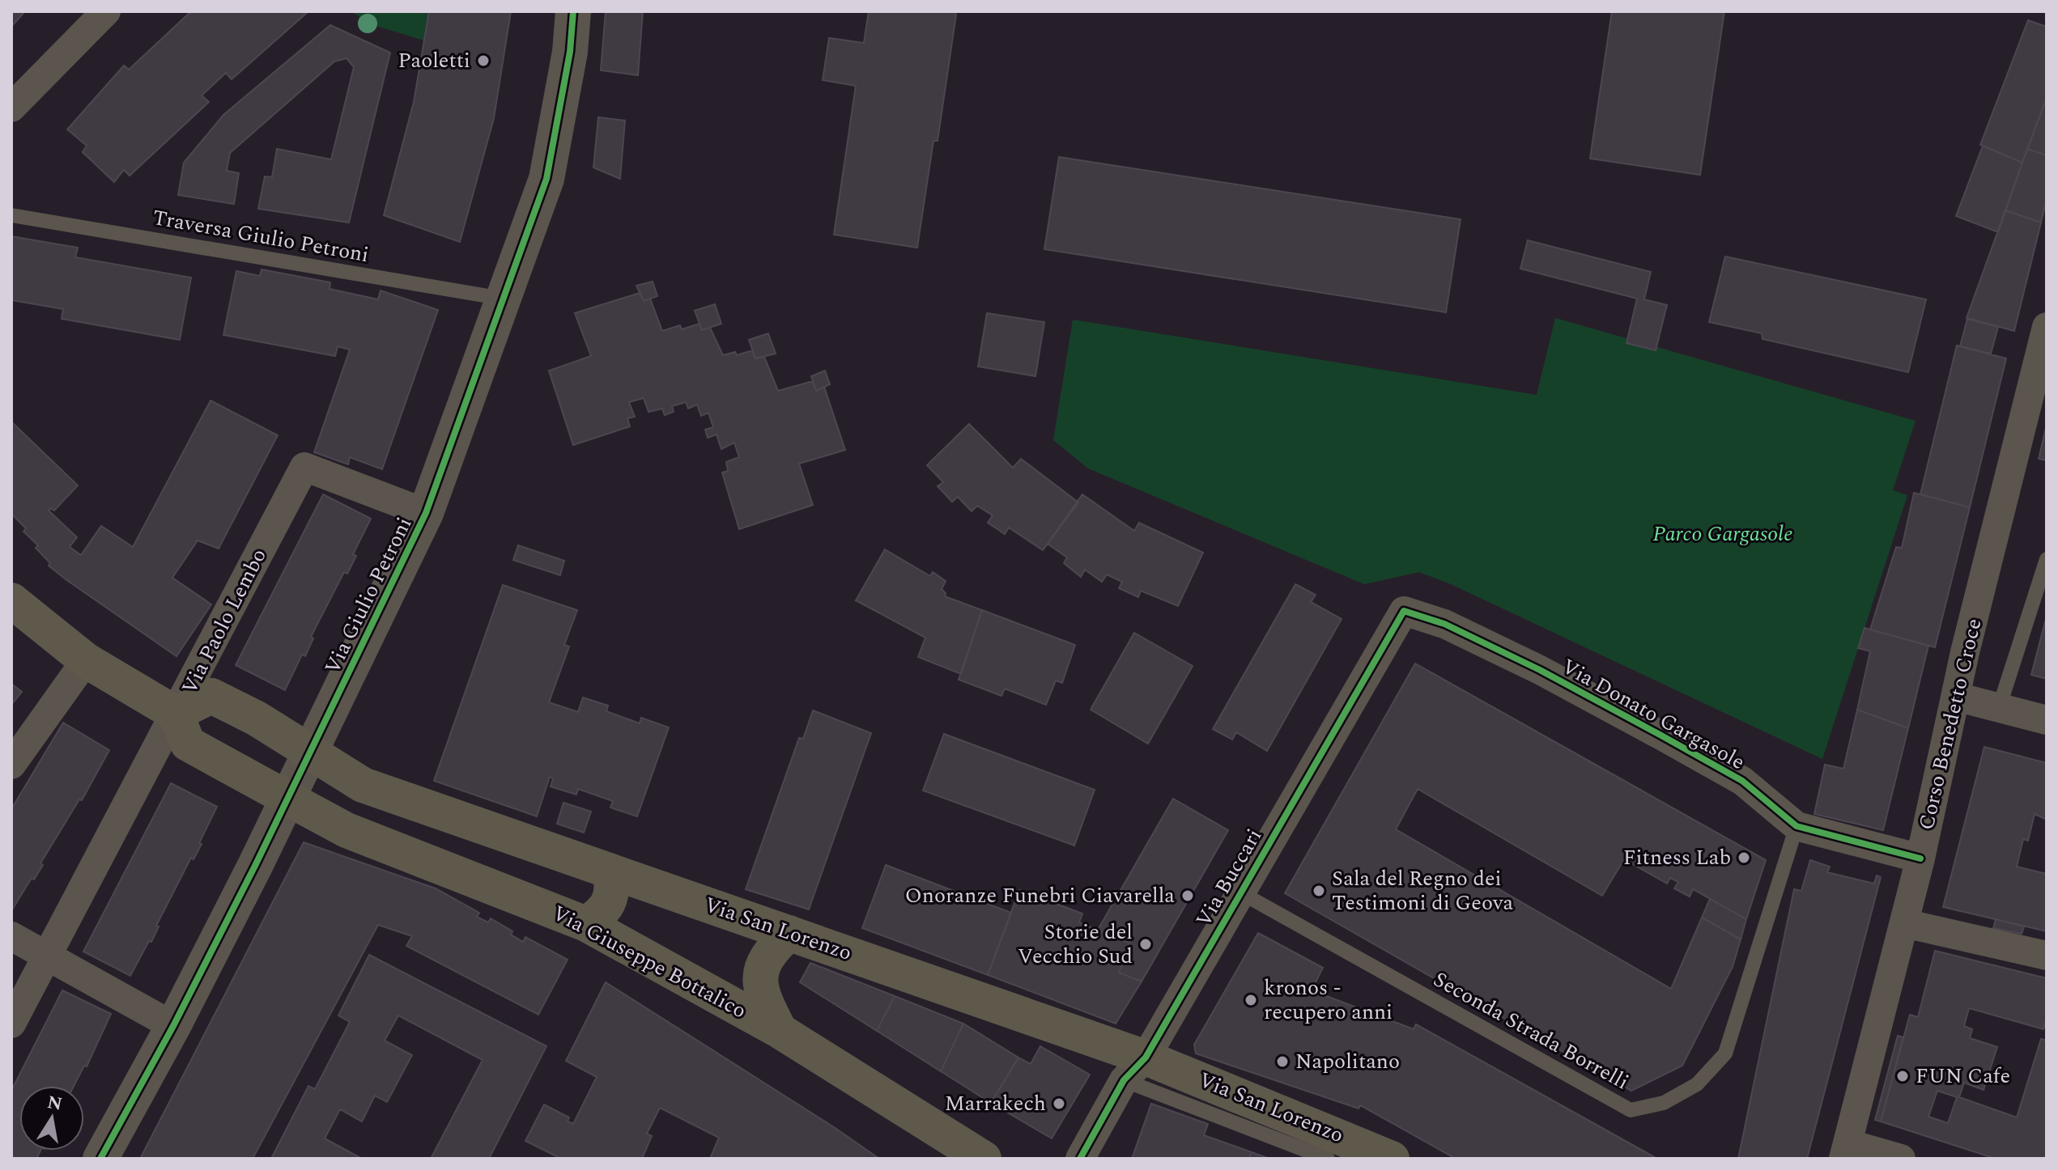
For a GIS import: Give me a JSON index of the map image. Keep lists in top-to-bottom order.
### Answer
{
  "streets": {
    "main road": ["Via Paolo Lembo", "Via San Lorenzo", "Via Giuseppe Bottalico"],
    "street": [
      "Via Giulio Petroni",
      "Via Donato Gargasole",
      "Corso Benedetto Croce",
      "Via Buccari"
    ],
    "lane": ["Traversa Giulio Petroni", "Seconda Strada Borrelli"]
  },
  "crossings": [
    ["Traversa Giulio Petroni", "Via Giulio Petroni"],
    ["Via Giulio Petroni", "Via Paolo Lembo"],
    ["Via Giulio Petroni", "Via San Lorenzo"],
    ["Via Giulio Petroni", "Via Giuseppe Bottalico"],
    ["Via Paolo Lembo", "Via San Lorenzo"],
    ["Via Paolo Lembo", "Via Giuseppe Bottalico"],
    ["Via Donato Gargasole", "Corso Benedetto Croce"],
    ["Via Donato Gargasole", "Via Buccari"],
    ["Via Donato Gargasole", "Seconda Strada Borrelli"],
    ["Via Buccari", "Via San Lorenzo"],
    ["Via Buccari", "Seconda Strada Borrelli"],
    ["Via San Lorenzo", "Via Giuseppe Bottalico"]
  ],
  "parks": ["Parco Gargasole"],
  "places": [
    "Paoletti",
    "Fitness Lab",
    "Sala del Regno dei Testimoni di Geova",
    "Onoranze Funebri Ciavarella",
    "Storie del Vecchio Sud",
    "kronos - recupero anni",
    "Napolitano",
    "FUN Cafe",
    "Marrakech"
  ],
  "north": "top"
}
